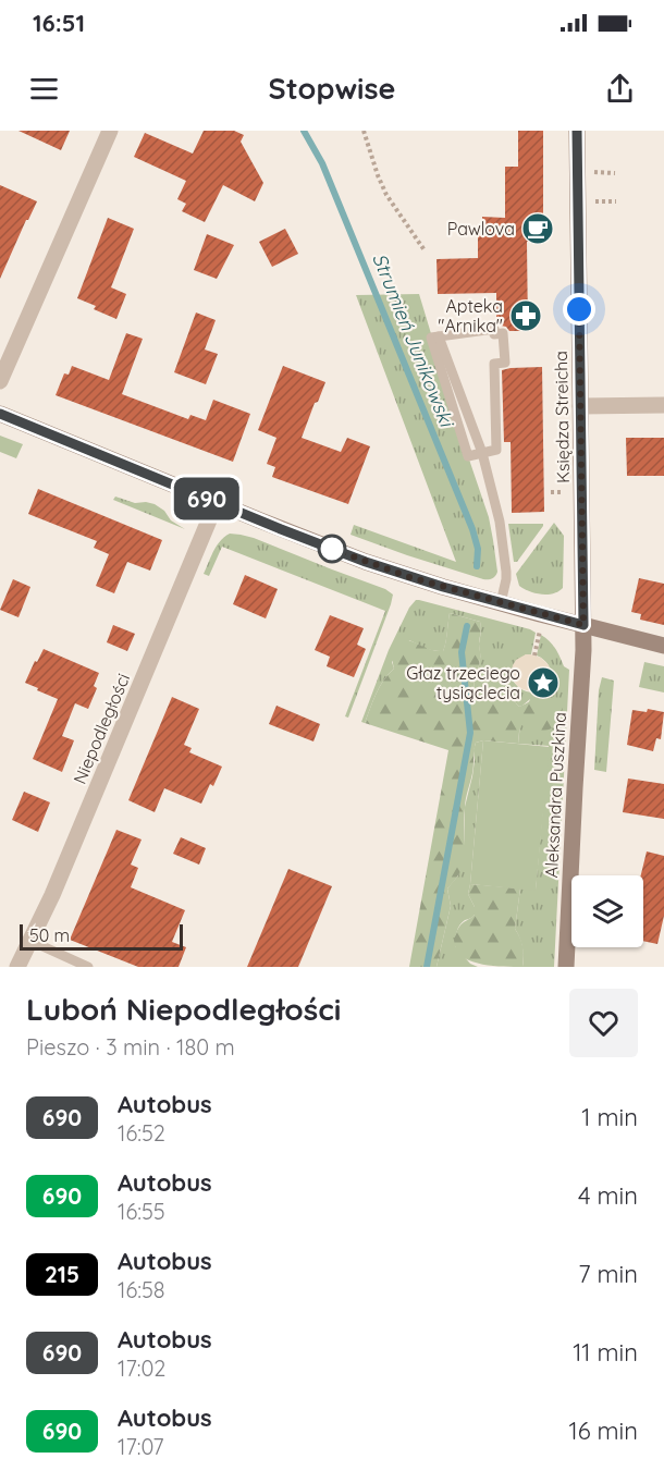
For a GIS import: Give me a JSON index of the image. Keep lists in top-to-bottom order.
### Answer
{
  "streets": {
    "street": ["Księdza Streicha", "Niepodległości", "Aleksandra Puszkina"]
  },
  "crossings": [
    ["Księdza Streicha", "Aleksandra Puszkina"]
  ],
  "water": ["Strumień Junikowski"],
  "places": {
    "cafe": ["Pawlova"],
    "pharmacy": ["Apteka \"Arnika\""],
    "place": ["Głaz trzeciego tysiąclecia"]
  },
  "lines": ["bus line 690"],
  "scale_bar": "50 m",
  "page": {
    "status": "16:51",
    "header": "Stopwise",
    "on_map": "690",
    "scale": "50 m",
    "heading": ["Luboń Niepodległości", "Pieszo · 3 min · 180 m"],
    "list": [
      {
        "mark": "690",
        "name": "Autobus",
        "note": "16:52",
        "value": "1 min"
      },
      {
        "mark": "690",
        "name": "Autobus",
        "note": "16:55",
        "value": "4 min"
      },
      {
        "mark": "215",
        "name": "Autobus",
        "note": "16:58",
        "value": "7 min"
      },
      {
        "mark": "690",
        "name": "Autobus",
        "note": "17:02",
        "value": "11 min"
      },
      {
        "mark": "690",
        "name": "Autobus",
        "note": "17:07",
        "value": "16 min"
      }
    ]
  }
}
